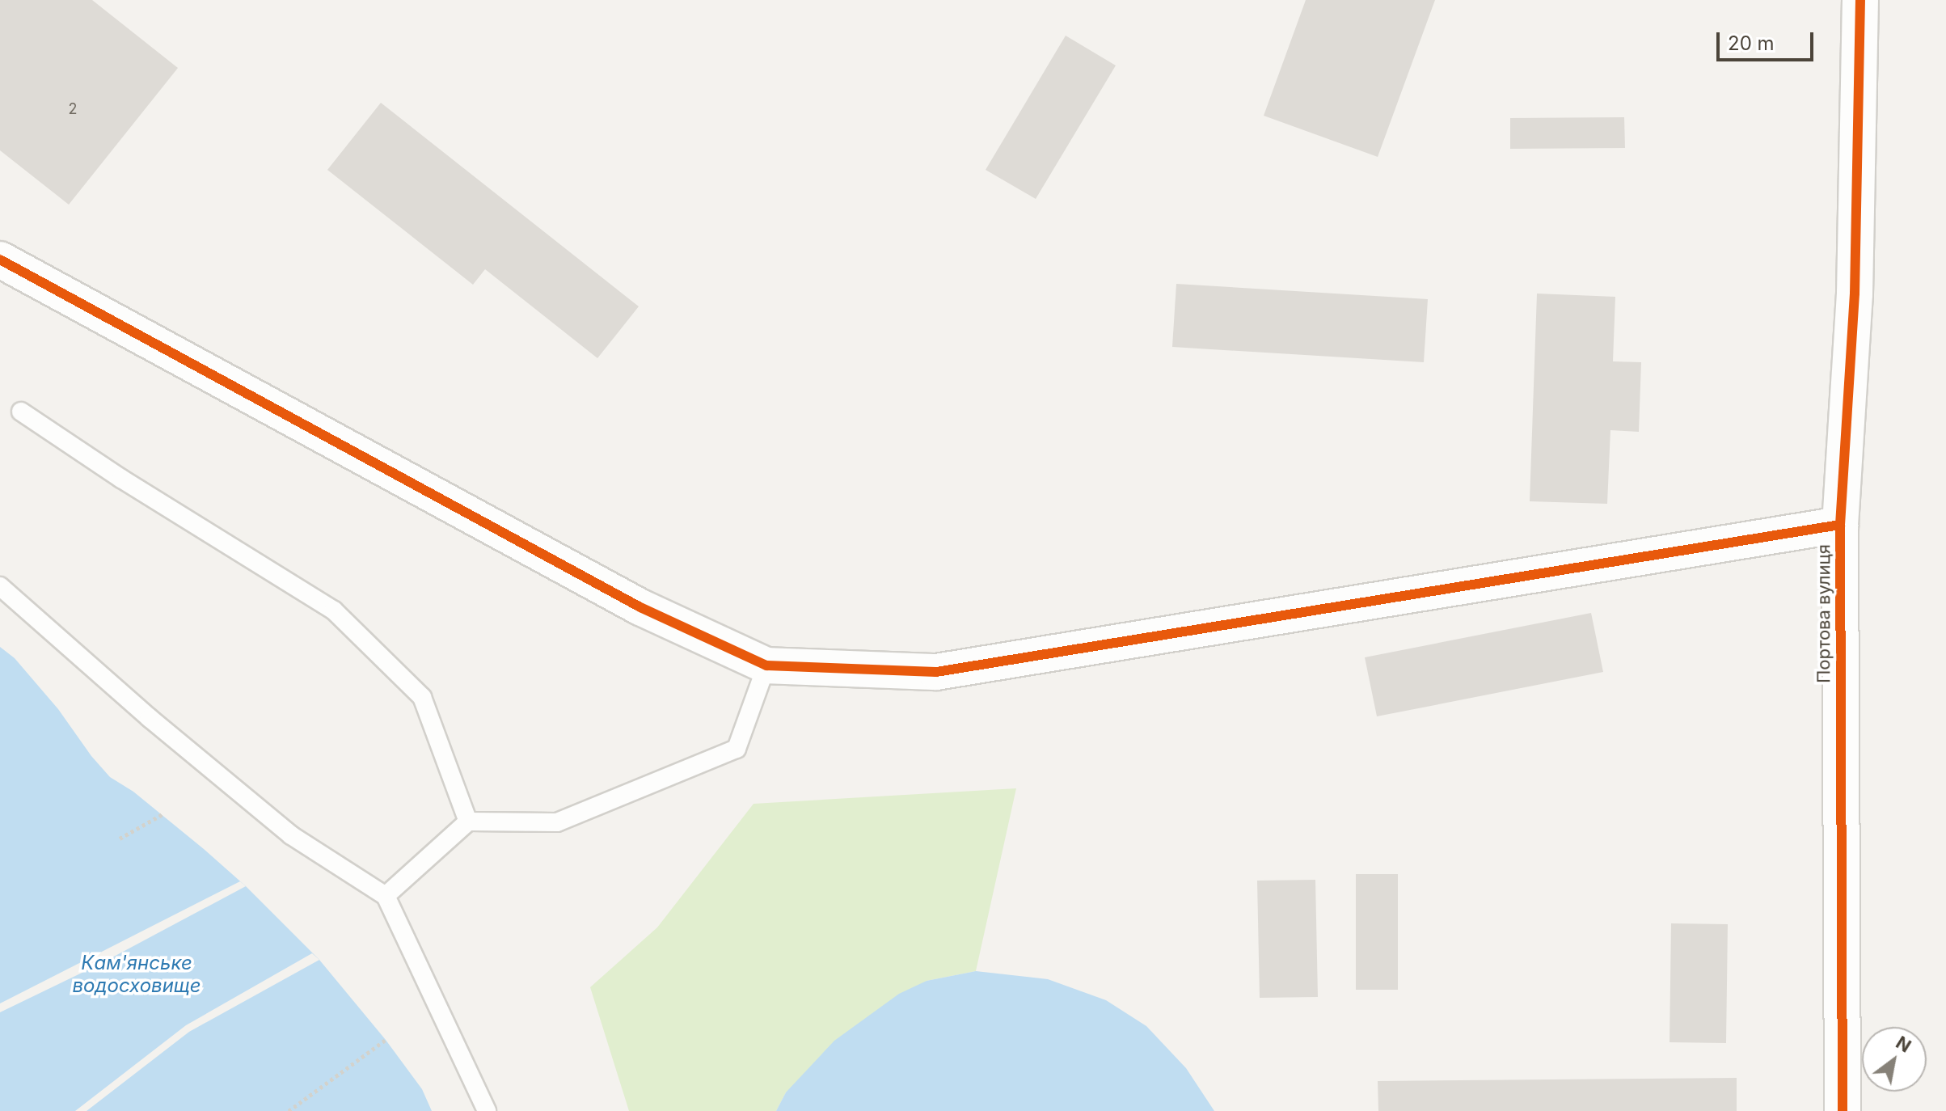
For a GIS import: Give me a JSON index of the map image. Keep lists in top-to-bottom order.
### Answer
{
  "streets": {
    "street": ["Портова вулиця"]
  },
  "water": ["Кам'янське водосховище"],
  "house_numbers": ["2"],
  "scale_bar": "20 m",
  "north": "top right"
}
